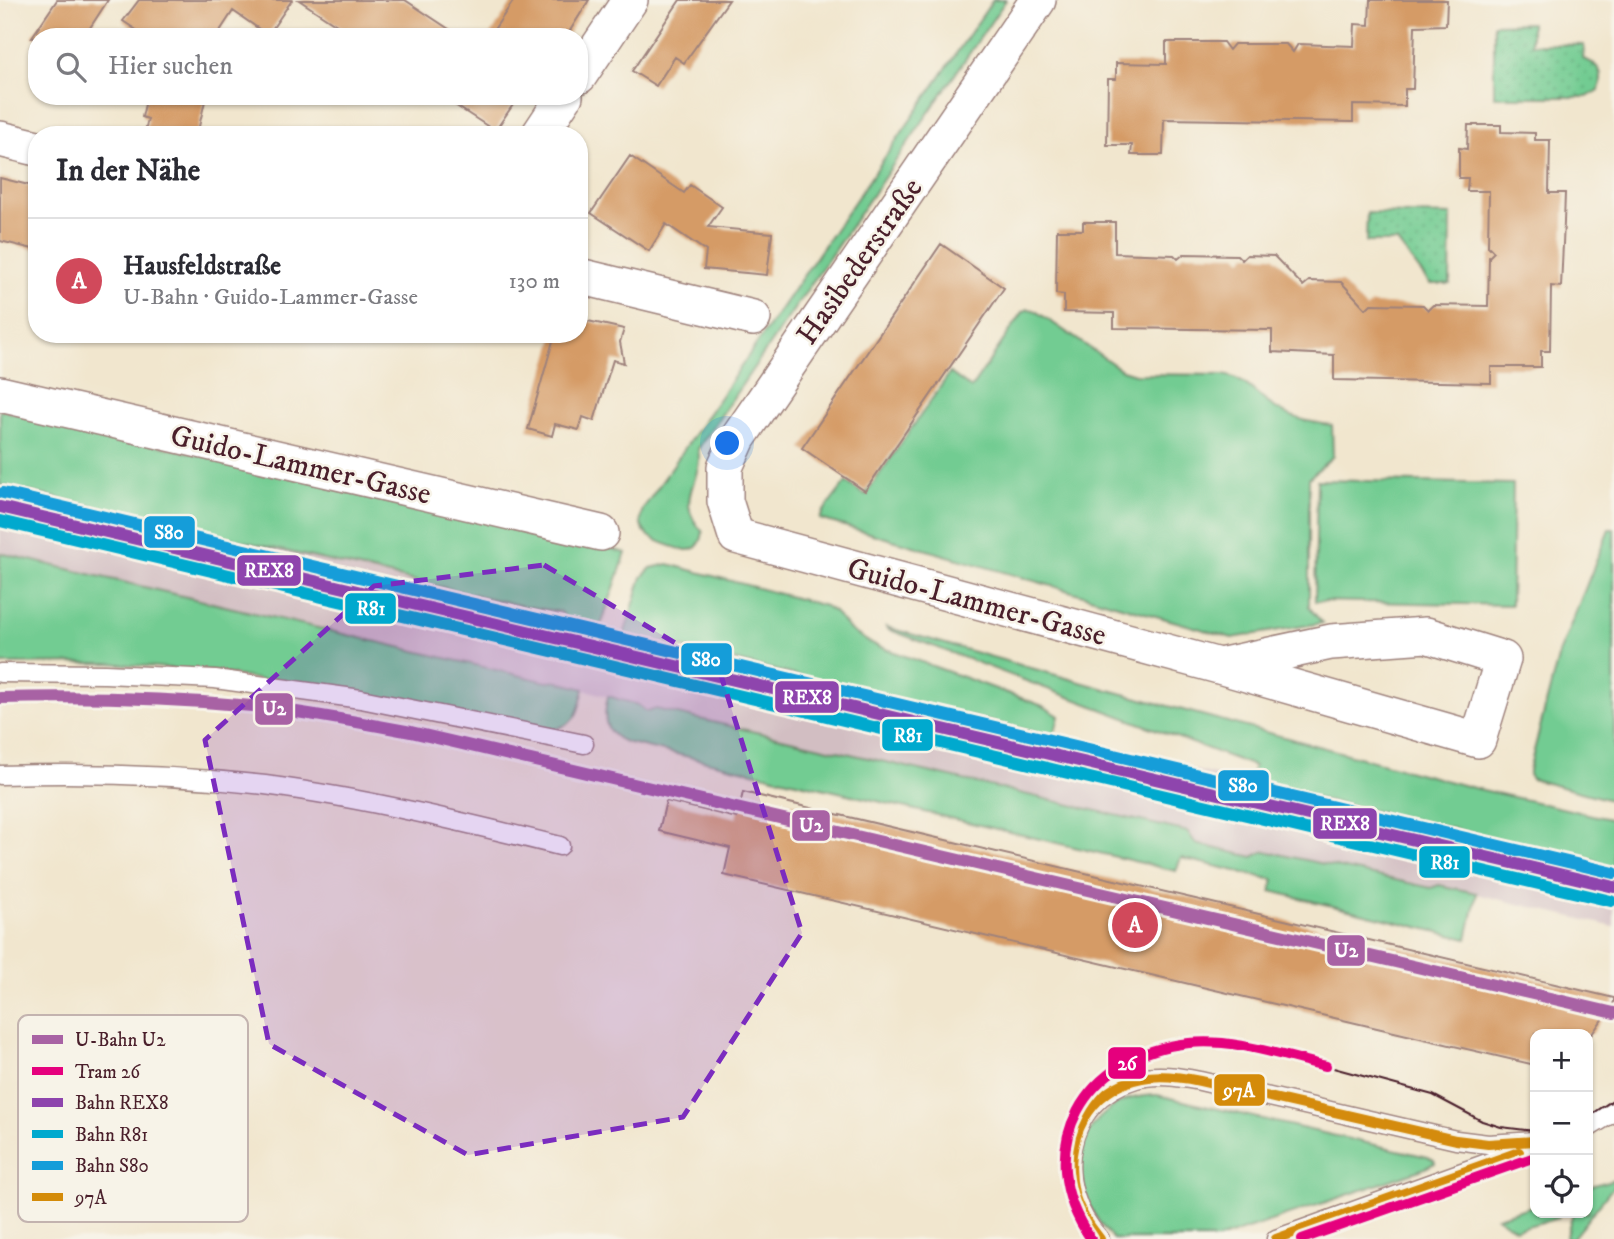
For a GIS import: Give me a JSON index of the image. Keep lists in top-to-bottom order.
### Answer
{
  "streets": {
    "street": ["Hasibederstraße", "Guido-Lammer-Gasse"]
  },
  "crossings": [
    ["Hasibederstraße", "Guido-Lammer-Gasse"]
  ],
  "lines": [
    "rail line S80",
    "rail line REX8",
    "rail line R81",
    "metro line U2",
    "tram line 26",
    "transit line 97A"
  ],
  "legend": [
    "U-Bahn U2",
    "Tram 26",
    "Bahn REX8",
    "Bahn R81",
    "Bahn S80",
    "97A"
  ],
  "page": {
    "search": "Hier suchen",
    "heading": "In der Nähe",
    "list": [
      {
        "mark": "A",
        "name": "Hausfeldstraße",
        "note": "U-Bahn · Guido-Lammer-Gasse",
        "value": "130 m"
      }
    ],
    "pins": "A",
    "map_buttons": ["+", "−"]
  }
}
